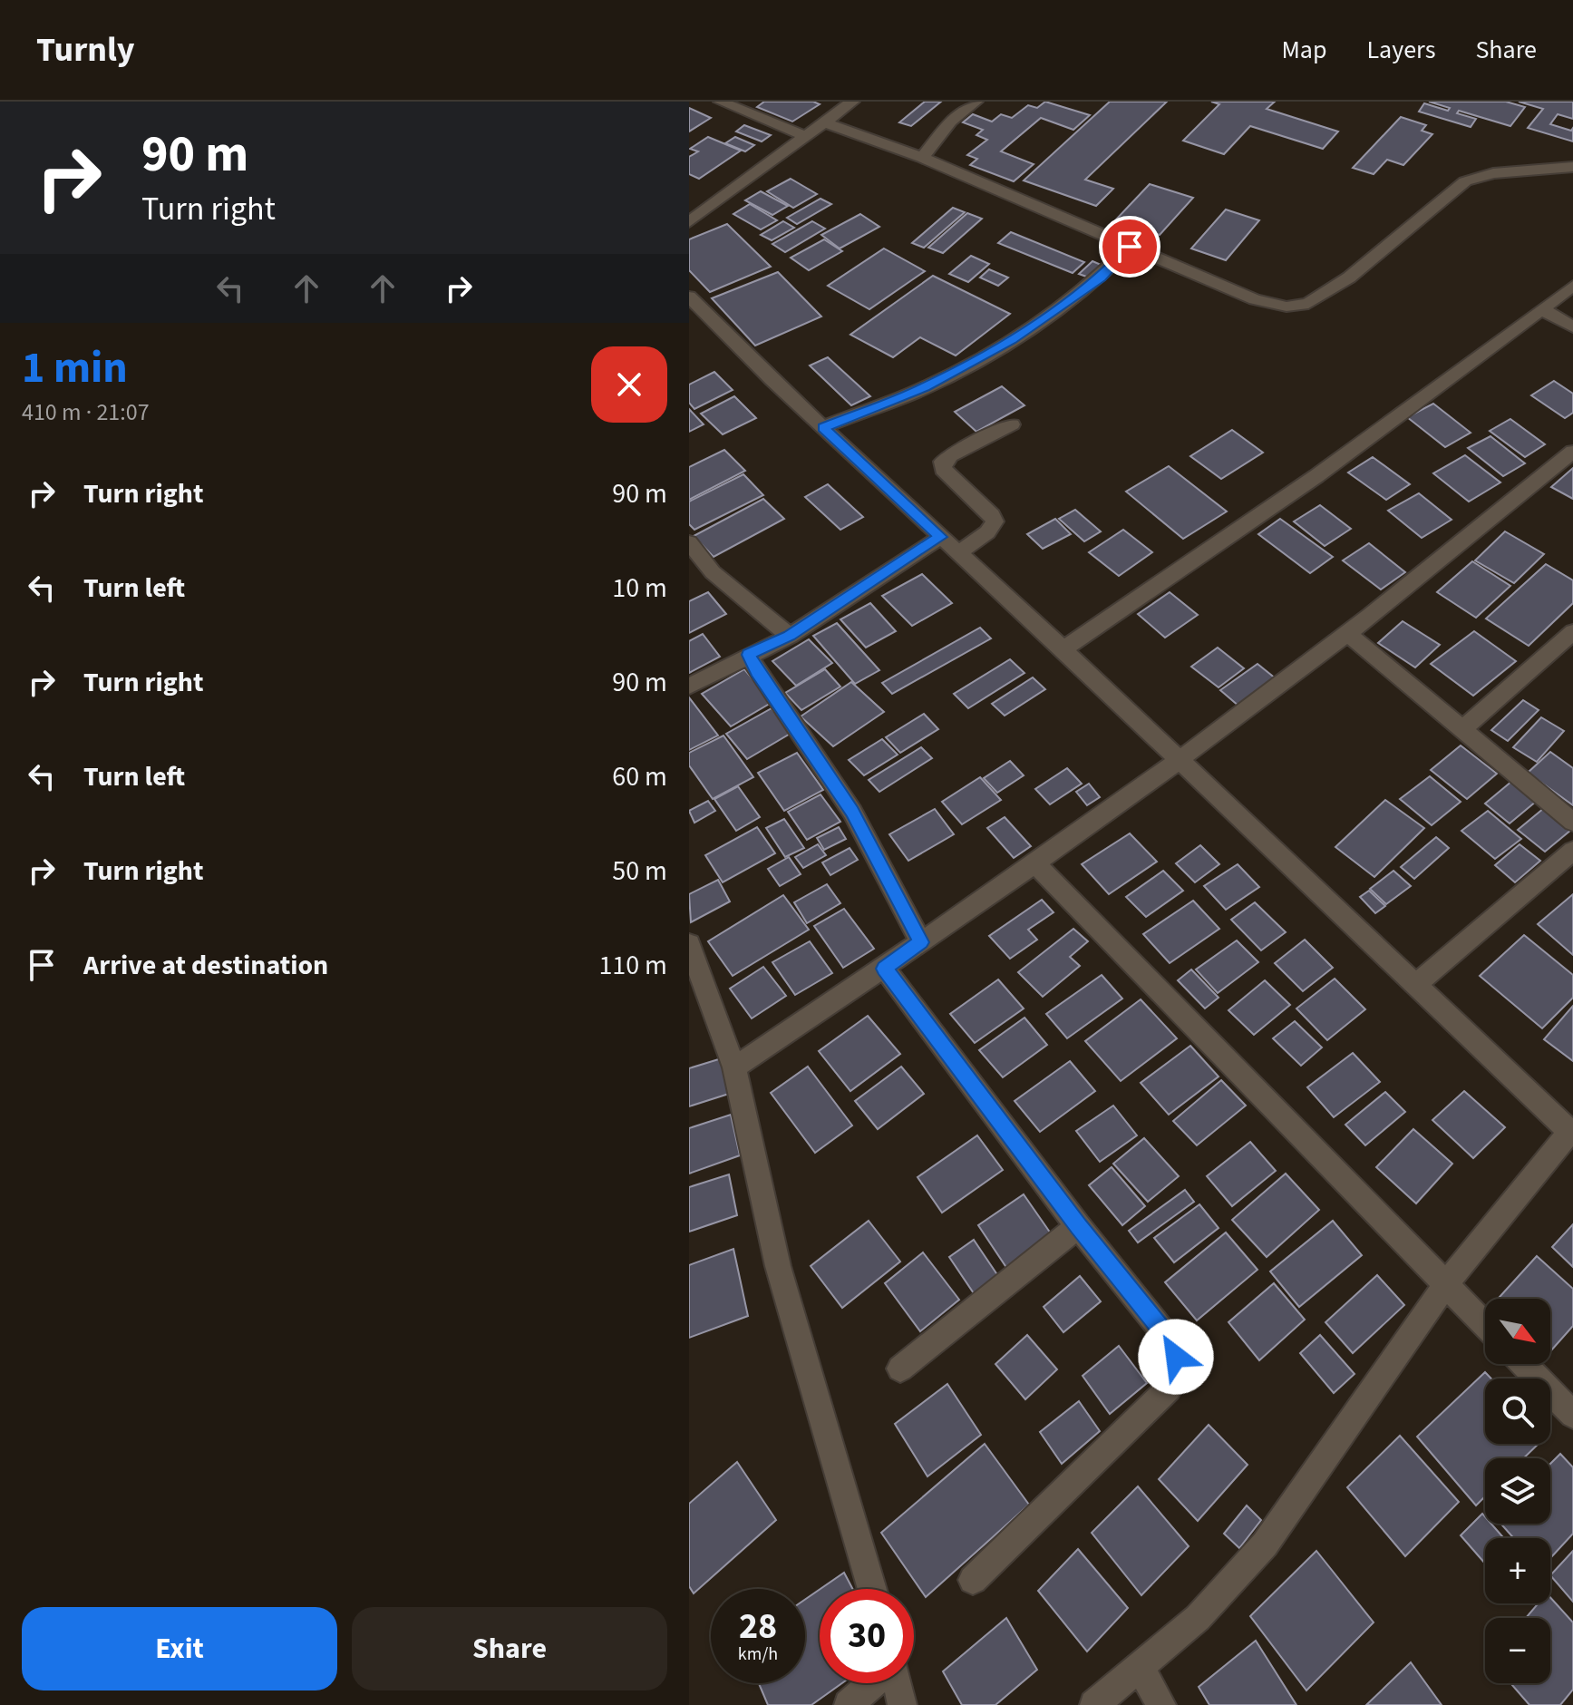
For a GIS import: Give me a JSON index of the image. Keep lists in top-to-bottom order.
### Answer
{
  "north": "bottom right",
  "page": {
    "header": "Turnly",
    "nav": ["Map", "Layers", "Share"],
    "turn": ["90 m", "Turn right"],
    "heading": ["1 min", "410 m · 21:07"],
    "list": [
      {
        "name": "Turn right",
        "value": "90 m"
      },
      {
        "name": "Turn left",
        "value": "10 m"
      },
      {
        "name": "Turn right",
        "value": "90 m"
      },
      {
        "name": "Turn left",
        "value": "60 m"
      },
      {
        "name": "Turn right",
        "value": "50 m"
      },
      {
        "name": "Arrive at destination",
        "value": "110 m"
      }
    ],
    "map_buttons": ["+", "−"],
    "speed": "28 km/h",
    "limit": "30",
    "buttons": ["Exit", "Share"]
  }
}
